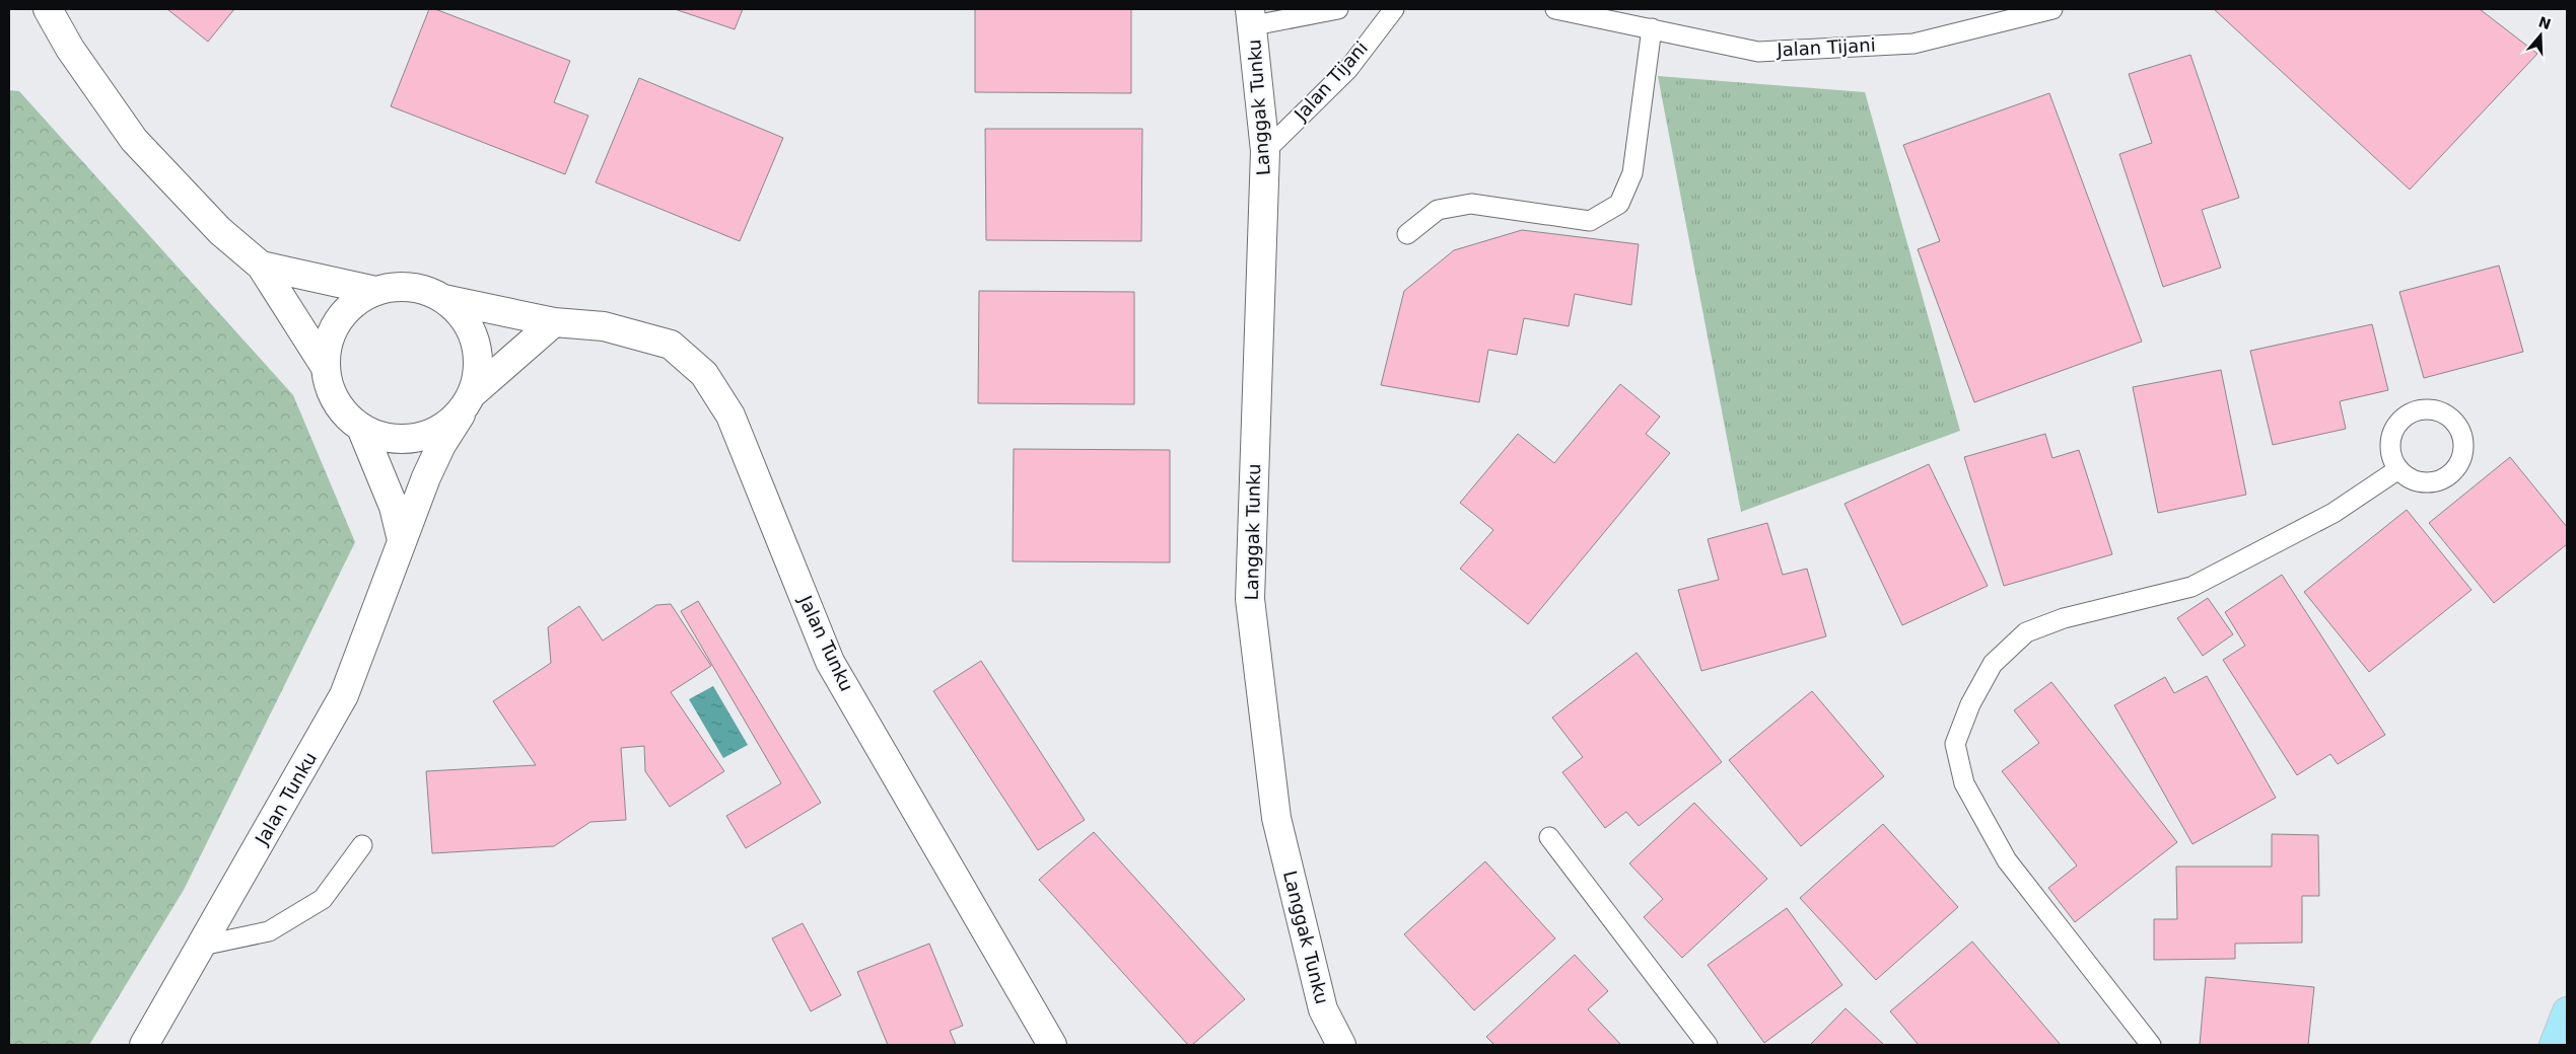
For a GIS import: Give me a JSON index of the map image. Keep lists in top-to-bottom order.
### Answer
{
  "streets": {
    "street": ["Langgak Tunku", "Jalan Tunku"],
    "lane": ["Jalan Tijani"]
  },
  "crossings": [
    ["Jalan Tijani", "Langgak Tunku"]
  ],
  "north": "top"
}
